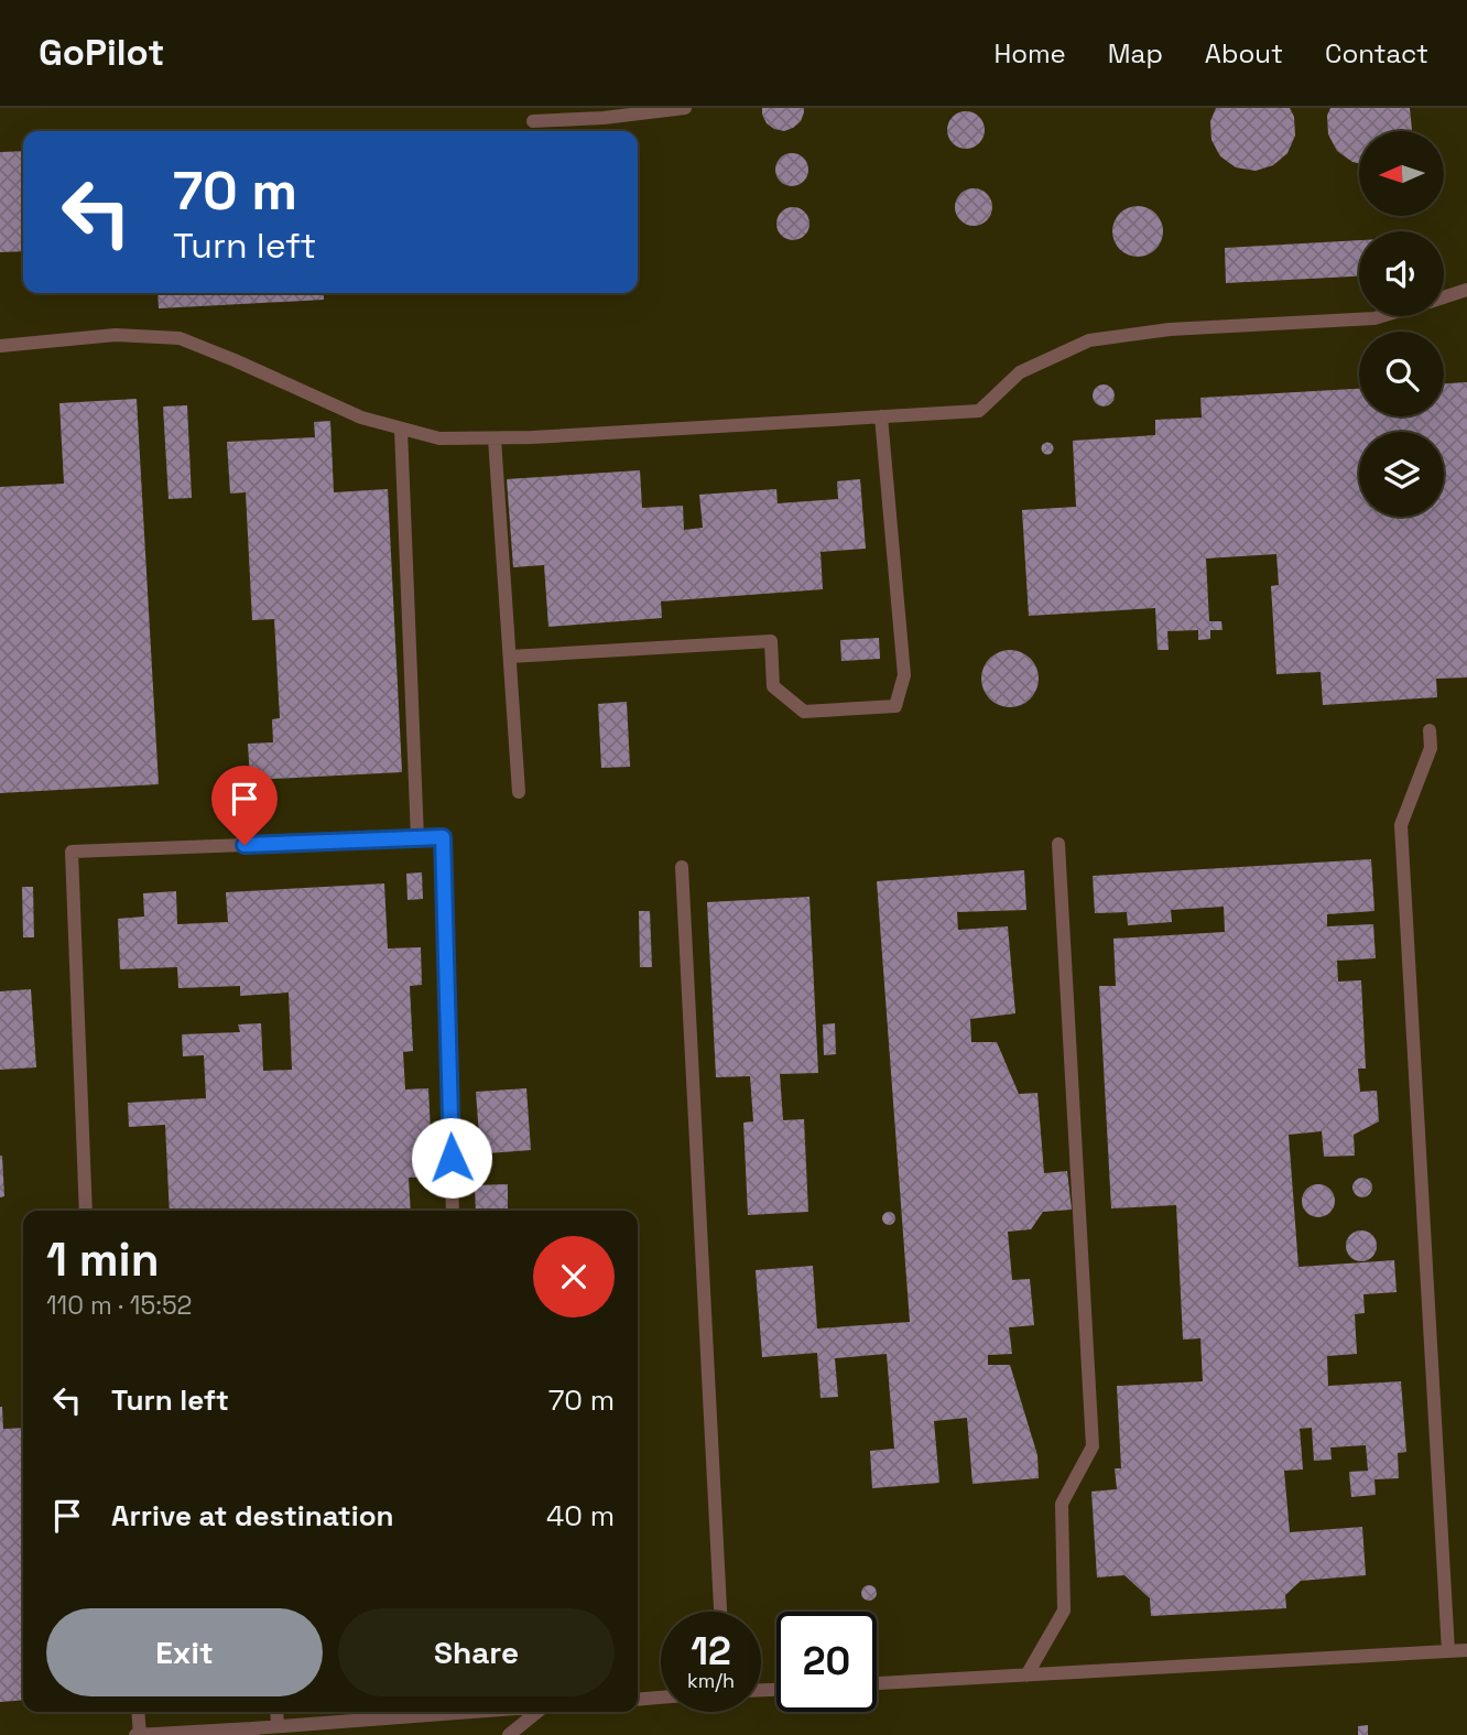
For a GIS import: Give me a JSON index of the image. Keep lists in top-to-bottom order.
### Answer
{
  "north": "left",
  "page": {
    "header": "GoPilot",
    "nav": [
      "Home",
      "Map",
      "About",
      "Contact"
    ],
    "turn": ["70 m", "Turn left"],
    "heading": ["1 min", "110 m · 15:52"],
    "list": [
      {
        "name": "Turn left",
        "value": "70 m"
      },
      {
        "name": "Arrive at destination",
        "value": "40 m"
      }
    ],
    "buttons": ["Exit", "Share"],
    "speed": "12 km/h",
    "limit": "20"
  }
}
